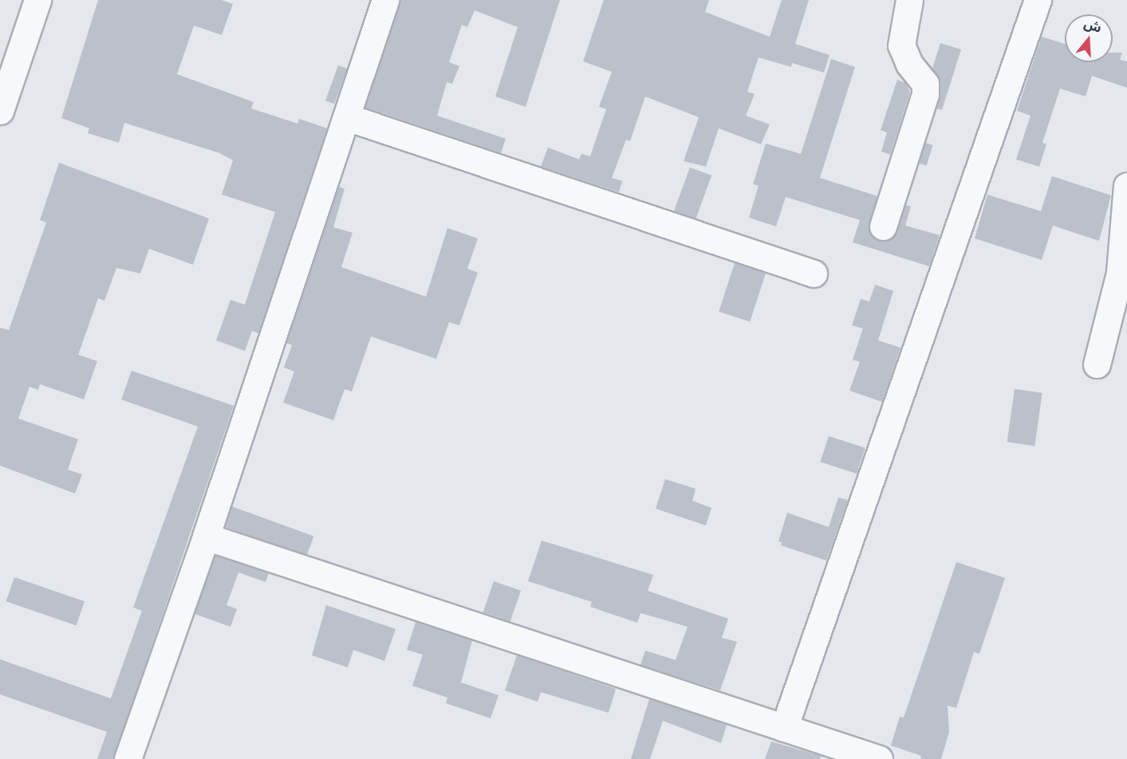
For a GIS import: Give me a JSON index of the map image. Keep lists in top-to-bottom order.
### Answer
{
  "north": "top"
}
